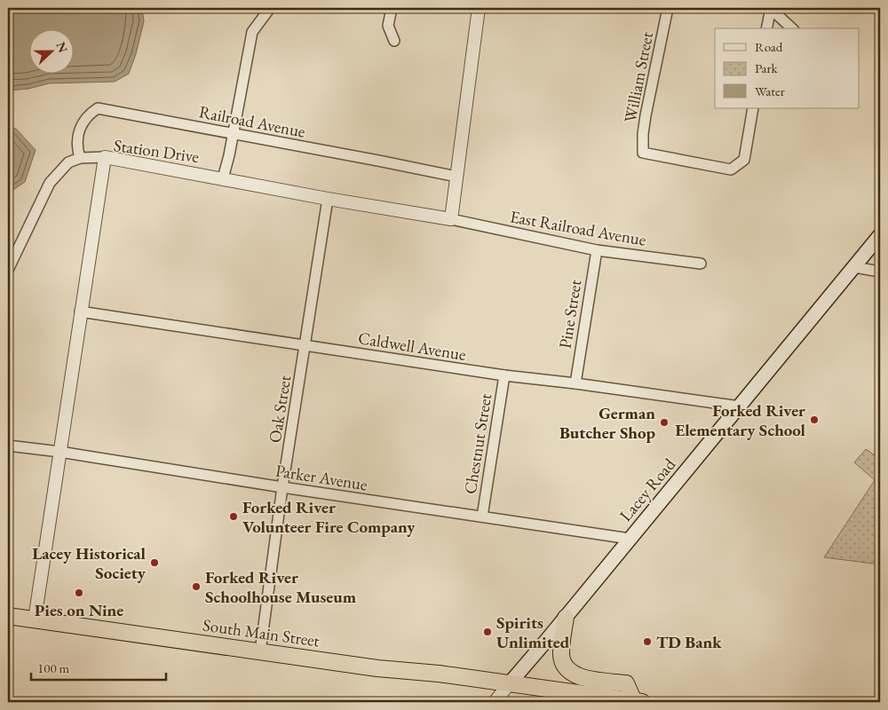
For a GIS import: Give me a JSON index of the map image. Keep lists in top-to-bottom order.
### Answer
{
  "streets": {
    "highway": ["South Main Street"],
    "main road": ["Lacey Road"],
    "street": [
      "William Street",
      "Railroad Avenue",
      "Station Drive",
      "East Railroad Avenue",
      "Pine Street",
      "Caldwell Avenue",
      "Oak Street",
      "Chestnut Street",
      "Parker Avenue"
    ]
  },
  "crossings": [
    ["Station Drive", "East Railroad Avenue"],
    ["Station Drive", "Caldwell Avenue"],
    ["Station Drive", "Oak Street"],
    ["Station Drive", "Parker Avenue"],
    ["Station Drive", "South Main Street"],
    ["East Railroad Avenue", "Pine Street"],
    ["Pine Street", "Caldwell Avenue"],
    ["Caldwell Avenue", "Oak Street"],
    ["Caldwell Avenue", "Chestnut Street"],
    ["Caldwell Avenue", "Lacey Road"],
    ["Oak Street", "Parker Avenue"],
    ["Oak Street", "South Main Street"],
    ["Chestnut Street", "Parker Avenue"],
    ["Parker Avenue", "Lacey Road"],
    ["Lacey Road", "South Main Street"]
  ],
  "places": [
    "Forked River Elementary School",
    "German Butcher Shop",
    "Forked River Volunteer Fire Company",
    "Lacey Historical Society",
    "Forked River Schoolhouse Museum",
    "Pies on Nine",
    "Spirits Unlimited",
    "TD Bank"
  ],
  "legend": ["Road", "Park", "Water"],
  "scale_bar": "100 m",
  "north": "right"
}
